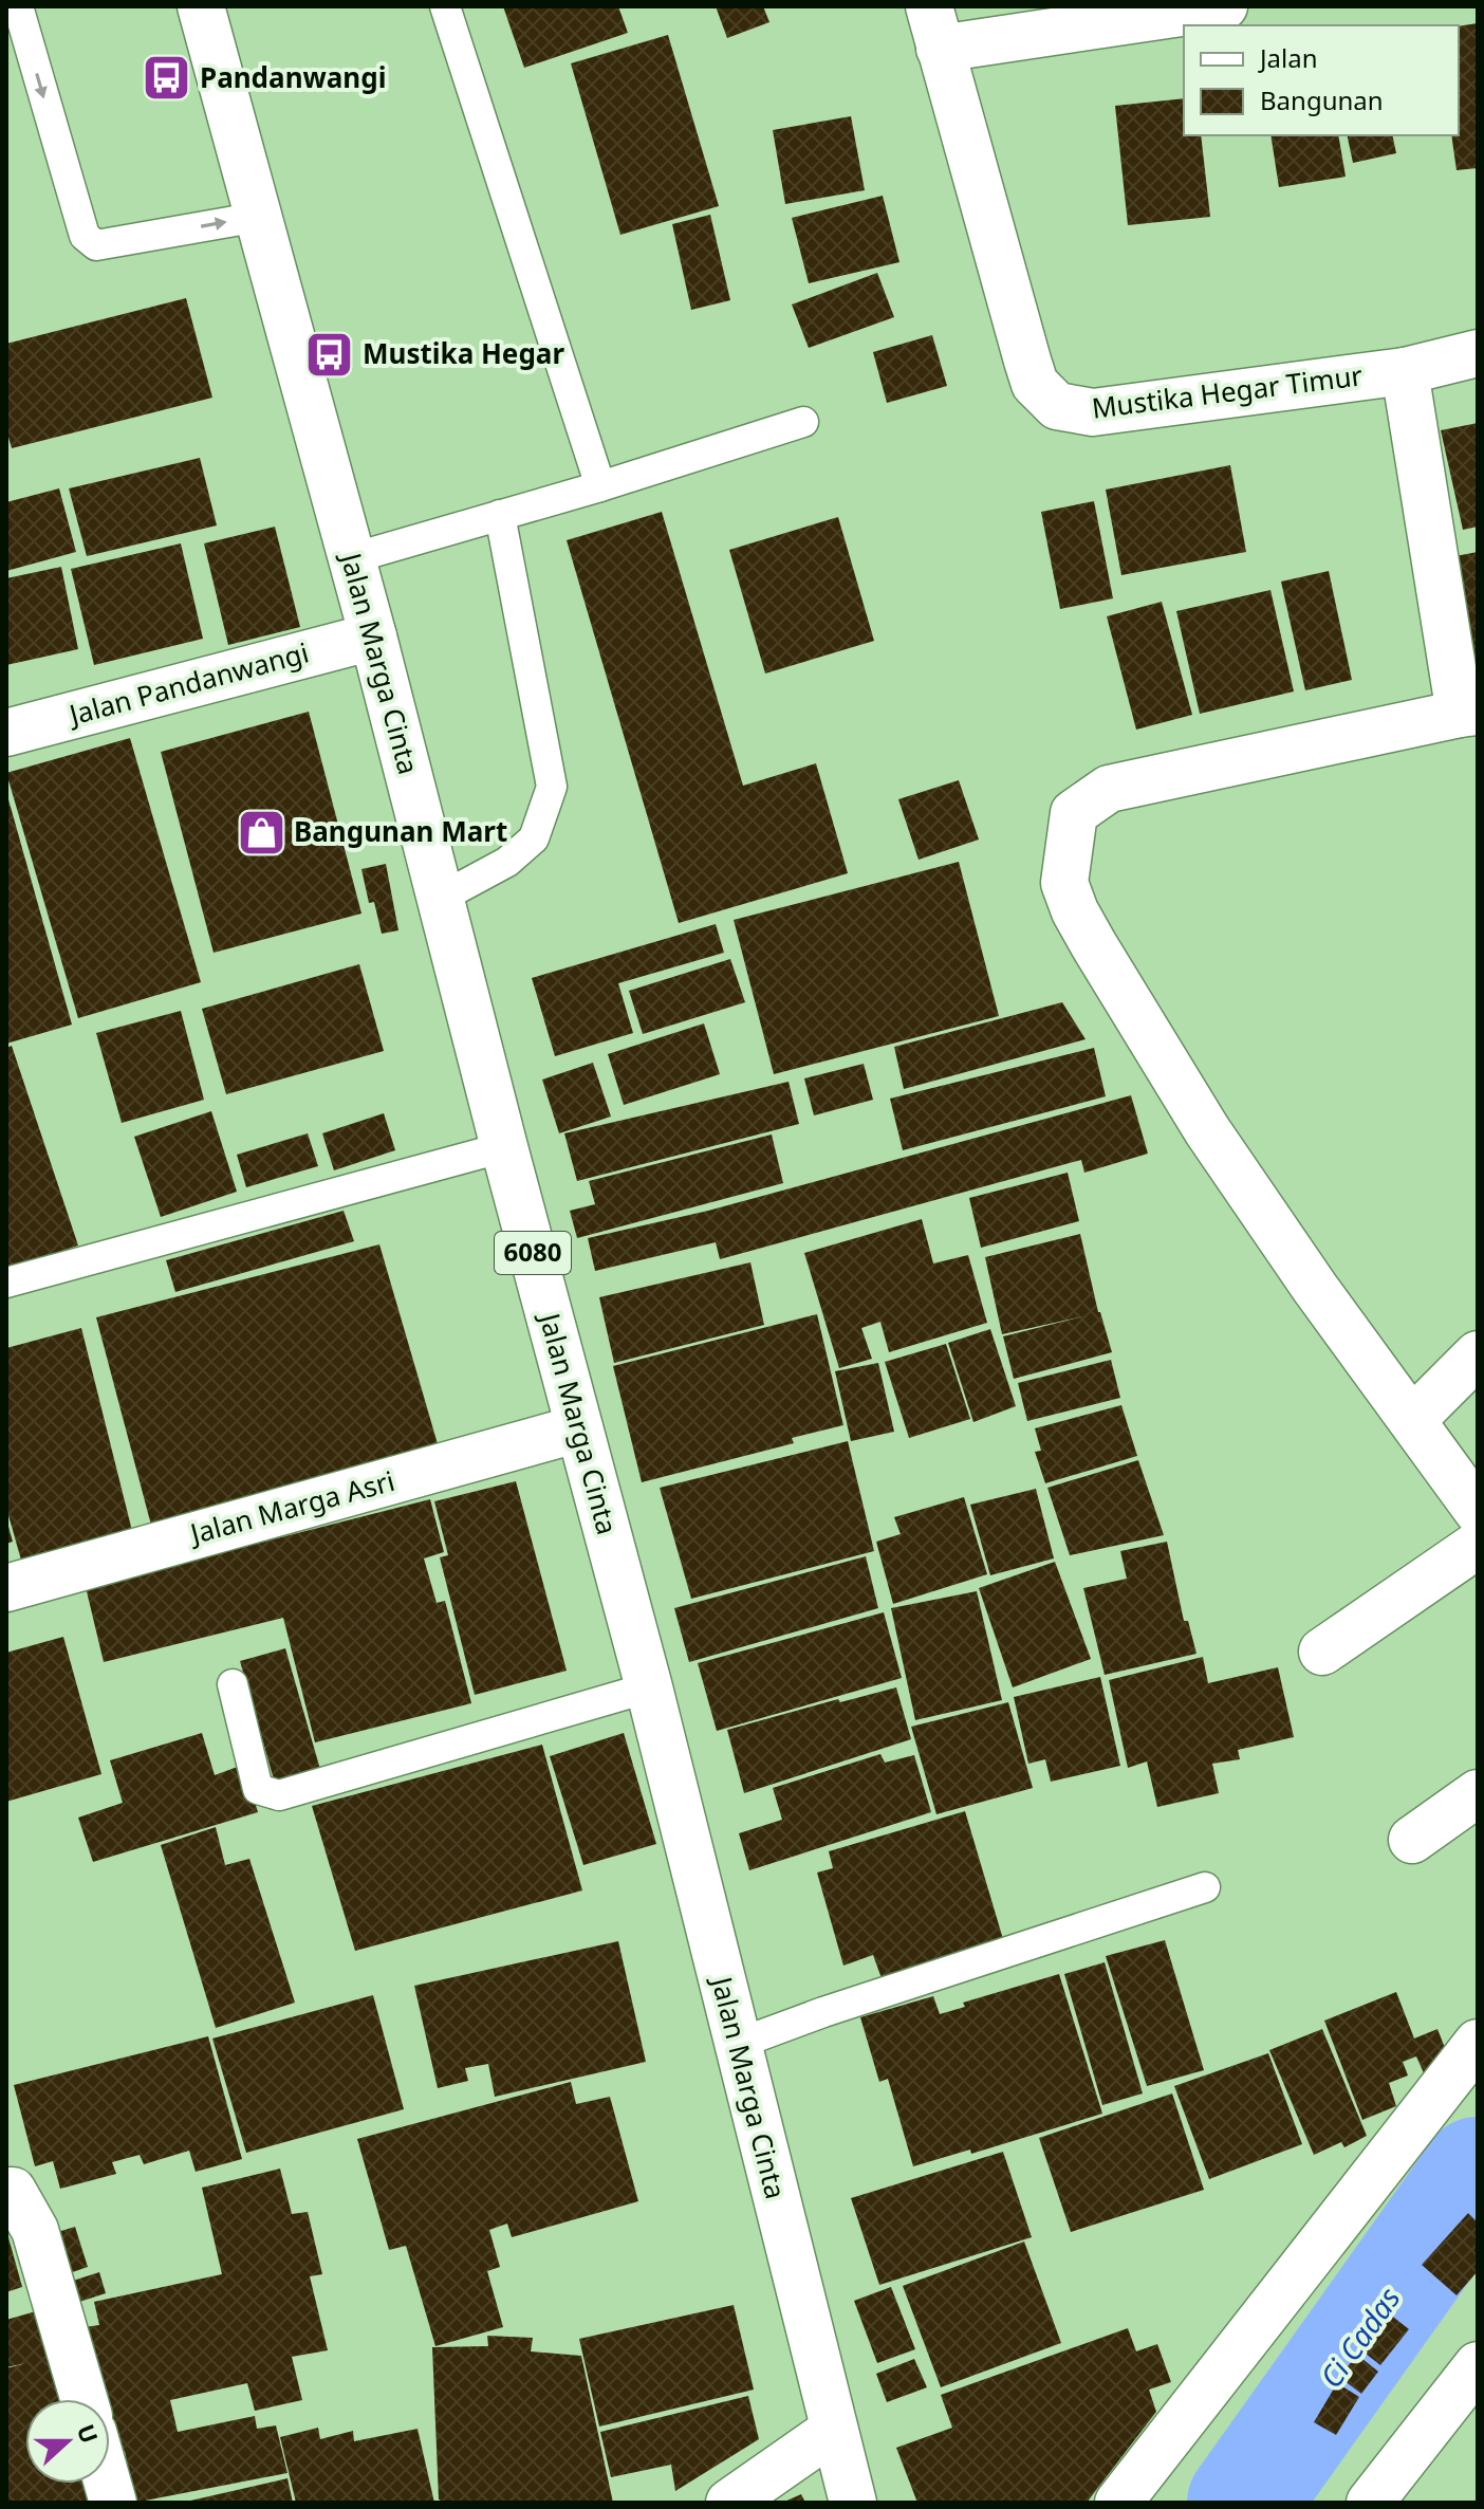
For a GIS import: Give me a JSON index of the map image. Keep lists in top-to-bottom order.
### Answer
{
  "streets": {
    "street": [
      "Mustika Hegar Timur",
      "Jalan Marga Cinta",
      "Jalan Pandanwangi",
      "6080",
      "Jalan Marga Asri"
    ]
  },
  "crossings": [
    ["Jalan Marga Cinta", "Jalan Pandanwangi"],
    ["Jalan Marga Cinta", "Jalan Marga Asri"]
  ],
  "water": ["Ci Cadas"],
  "places": {
    "bus stop": ["Pandanwangi", "Mustika Hegar"],
    "shop": ["Bangunan Mart"]
  },
  "legend": ["Jalan", "Bangunan"],
  "north": "right"
}
